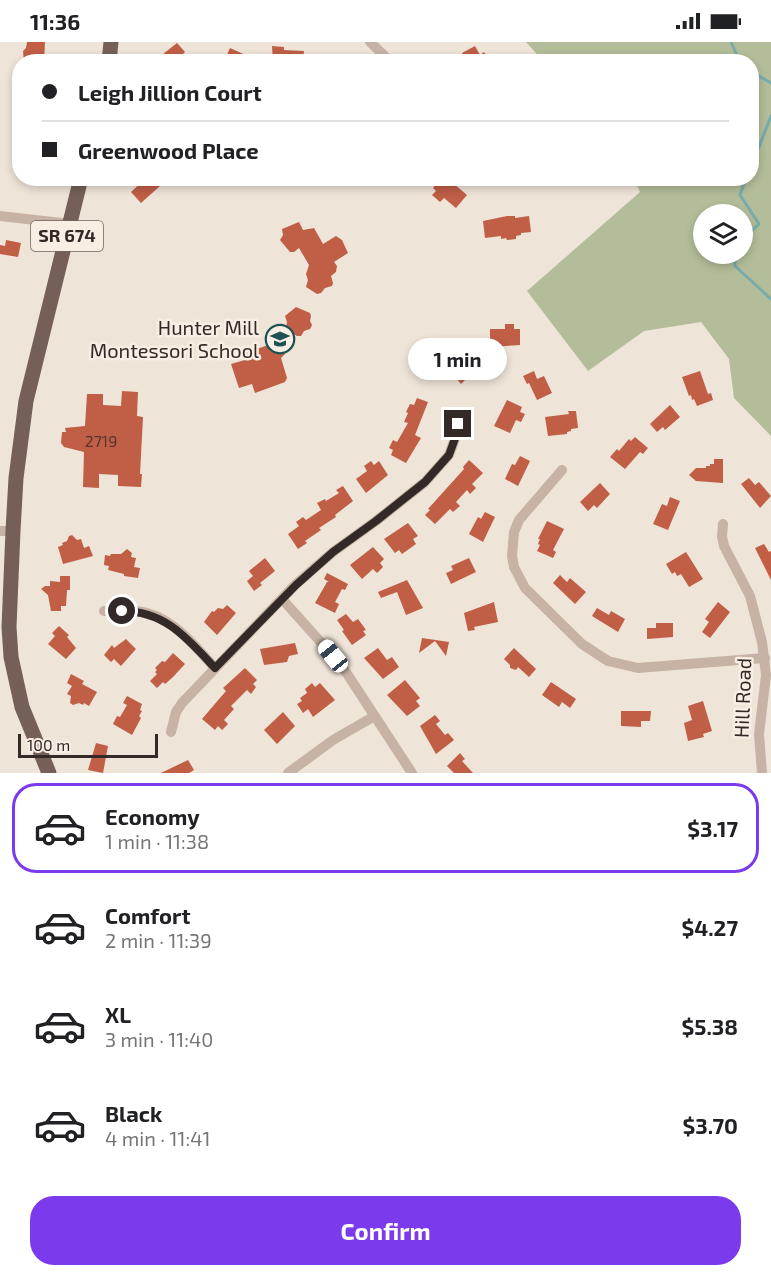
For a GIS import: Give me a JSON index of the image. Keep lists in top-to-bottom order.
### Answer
{
  "streets": {
    "main road": ["SR 674"],
    "street": ["Hill Road"]
  },
  "places": {
    "school or university": ["Hunter Mill Montessori School"]
  },
  "house_numbers": ["2719"],
  "scale_bar": "100 m",
  "page": {
    "status": "11:36",
    "banner": ["Leigh Jillion Court", "Greenwood Place"],
    "bubble": "1 min",
    "scale": "100 m",
    "list": [
      {
        "name": "Economy",
        "note": "1 min · 11:38",
        "value": "$3.17"
      },
      {
        "name": "Comfort",
        "note": "2 min · 11:39",
        "value": "$4.27"
      },
      {
        "name": "XL",
        "note": "3 min · 11:40",
        "value": "$5.38"
      },
      {
        "name": "Black",
        "note": "4 min · 11:41",
        "value": "$3.70"
      }
    ],
    "buttons": "Confirm"
  }
}
